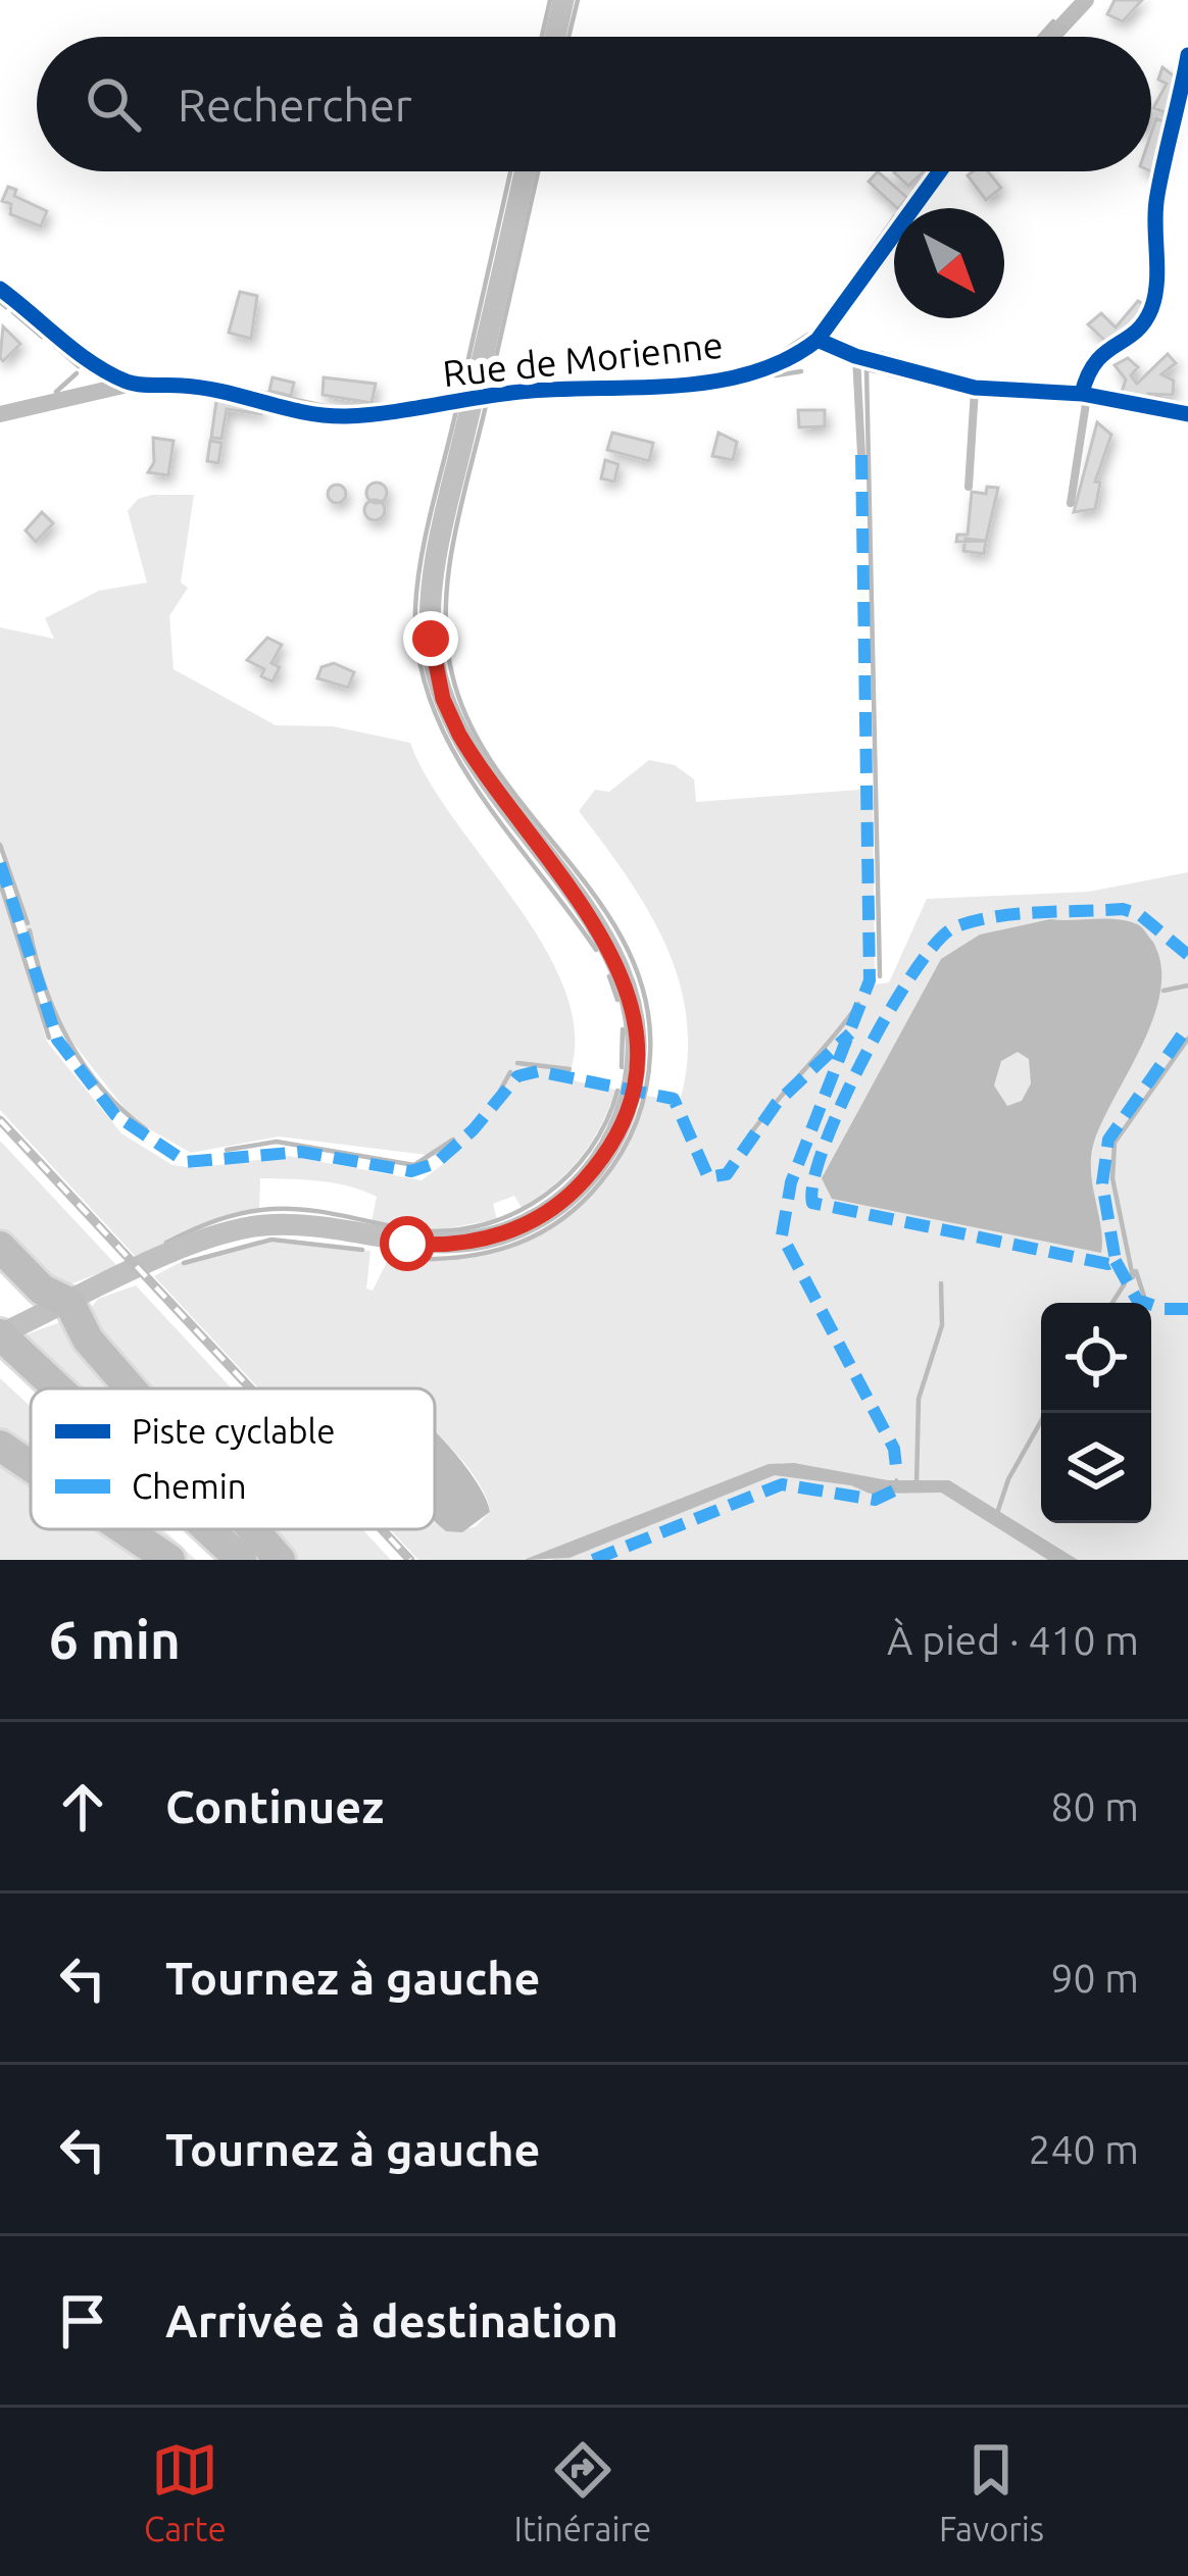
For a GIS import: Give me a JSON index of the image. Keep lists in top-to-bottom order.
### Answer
{
  "streets": {
    "street": ["Rue de Morienne"]
  },
  "legend": ["Piste cyclable", "Chemin"],
  "north": "bottom right",
  "page": {
    "search": "Rechercher",
    "heading": ["6 min", "À pied · 410 m"],
    "list": [
      ["Continuez", "80 m"],
      ["Tournez à gauche", "90 m"],
      ["Tournez à gauche", "240 m"],
      "Arrivée à destination"
    ],
    "nav": ["Carte", "Itinéraire", "Favoris"]
  }
}
